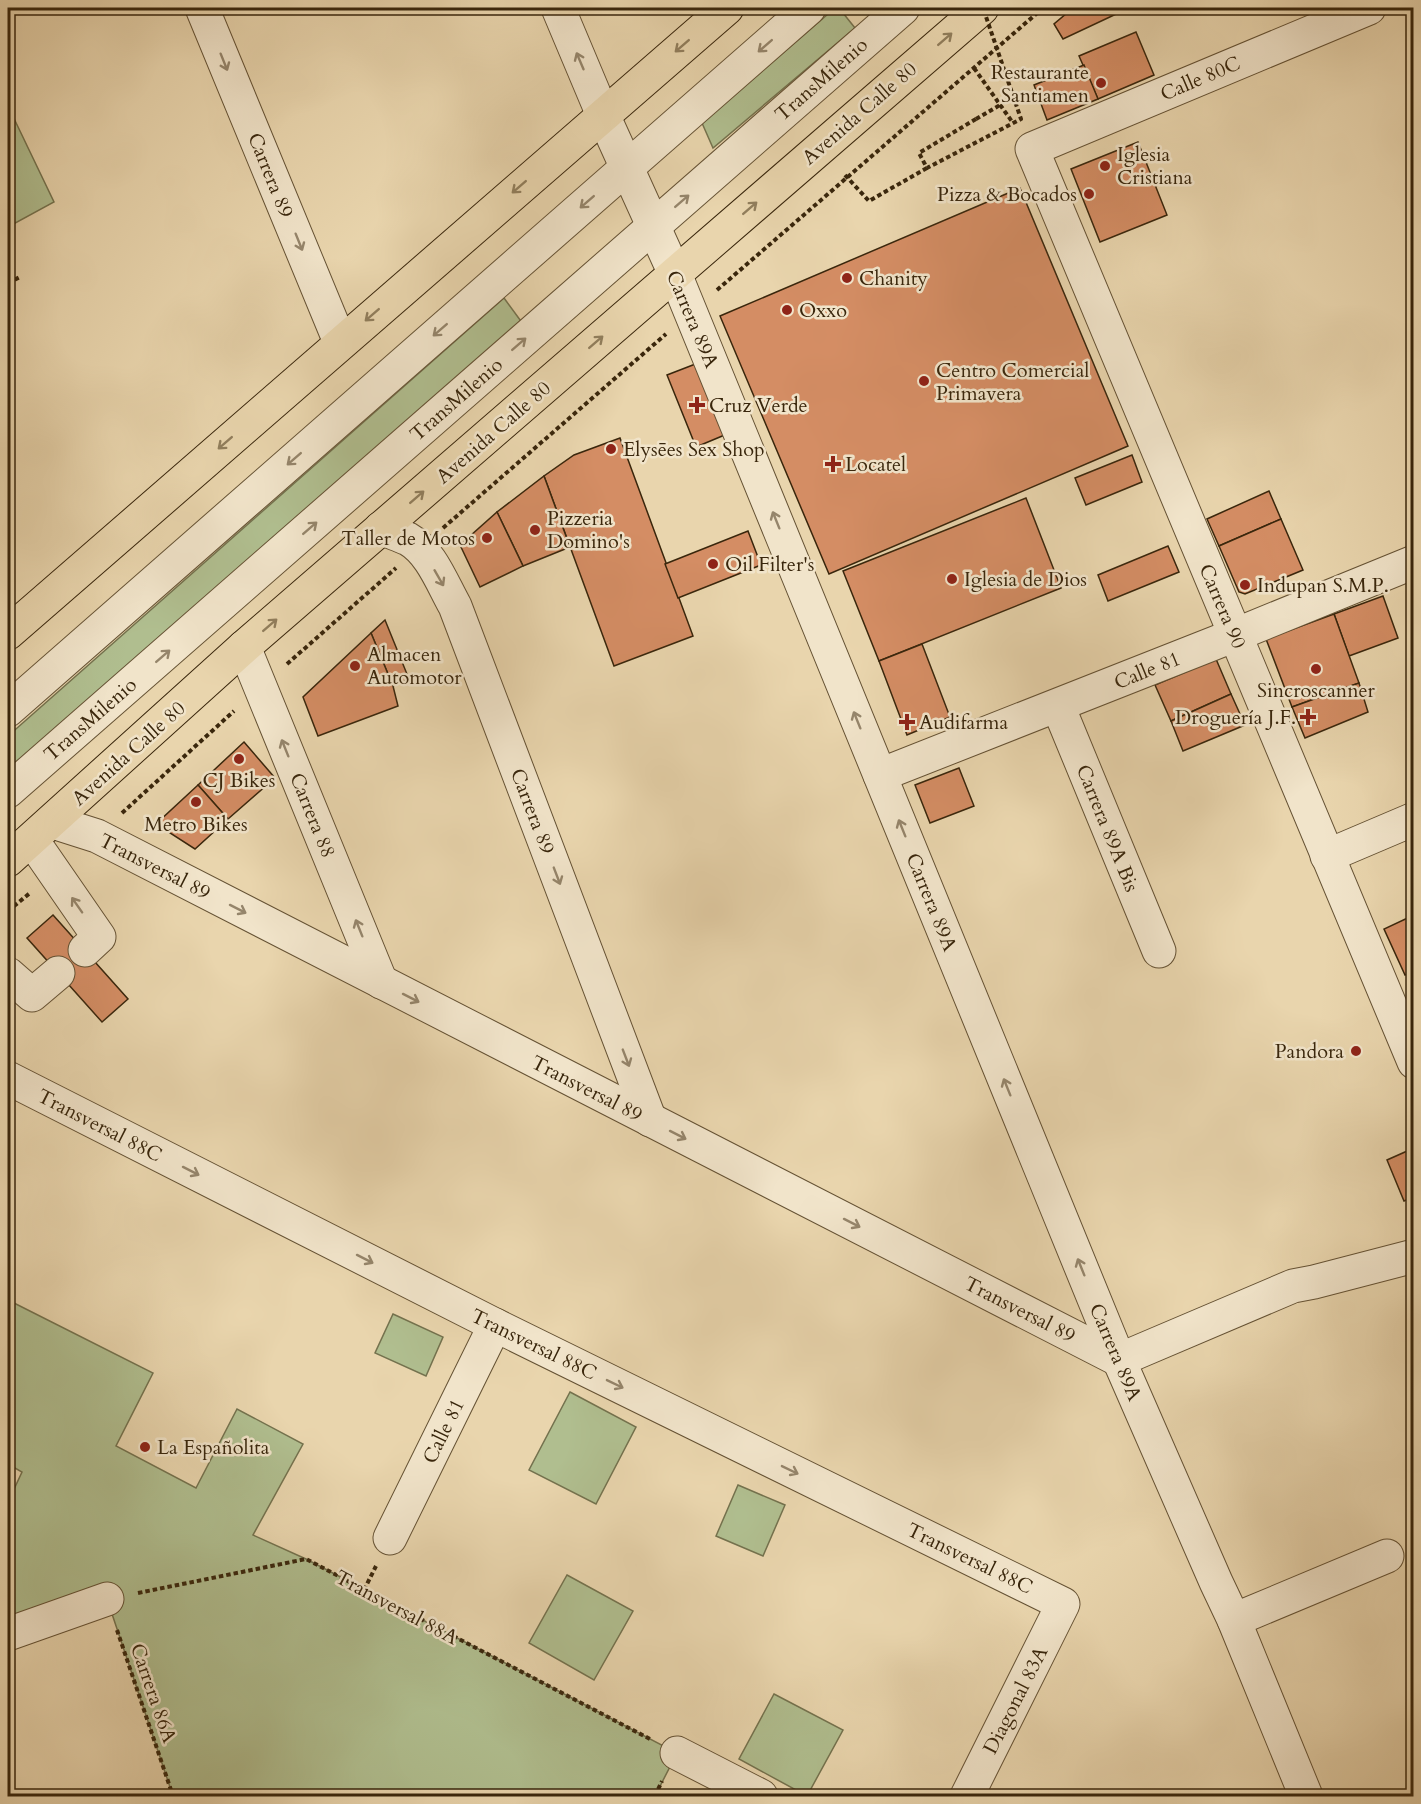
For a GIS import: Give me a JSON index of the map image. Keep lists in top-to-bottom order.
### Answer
{
  "streets": {
    "highway": ["Avenida Calle 80"],
    "street": [
      "Calle 80C",
      "TransMilenio",
      "Carrera 89",
      "Carrera 89A",
      "Carrera 90",
      "Calle 81",
      "Carrera 88",
      "Carrera 89A Bis",
      "Transversal 89",
      "Transversal 88C",
      "Diagonal 83A"
    ],
    "path": ["Transversal 88A", "Carrera 86A"]
  },
  "crossings": [
    ["Calle 80C", "Carrera 90"],
    ["TransMilenio", "Carrera 89A"],
    ["Avenida Calle 80", "Carrera 89"],
    ["Avenida Calle 80", "Carrera 89A"],
    ["Avenida Calle 80", "Carrera 88"],
    ["Avenida Calle 80", "Transversal 89"],
    ["Carrera 89", "Transversal 89"],
    ["Carrera 89A", "Calle 81"],
    ["Carrera 89A", "Transversal 89"],
    ["Carrera 90", "Calle 81"],
    ["Calle 81", "Carrera 89A Bis"],
    ["Calle 81", "Transversal 88C"],
    ["Carrera 88", "Transversal 89"],
    ["Transversal 88C", "Diagonal 83A"],
    ["Transversal 88A", "Carrera 86A"]
  ],
  "one_way": [
    "Carrera 89",
    "Carrera 89A",
    "Carrera 88",
    "Transversal 89",
    "Transversal 88C"
  ],
  "places": {
    "other": [
      "Restaurante Santiamen",
      "Iglesia Cristiana",
      "Pizza & Bocados",
      "Chanity",
      "Oxxo",
      "Centro Comercial Primavera",
      "Elysēes Sex Shop",
      "Pizzeria Domino's",
      "Taller de Motos",
      "Oil Filter's",
      "Iglesia de Dios",
      "Indupan S.M.P.",
      "Almacen Automotor",
      "Sincroscanner",
      "CJ Bikes",
      "Metro Bikes",
      "Pandora",
      "La Españolita"
    ],
    "health": [
      "Cruz Verde",
      "Locatel",
      "Droguería J.F.",
      "Audifarma"
    ]
  }
}
